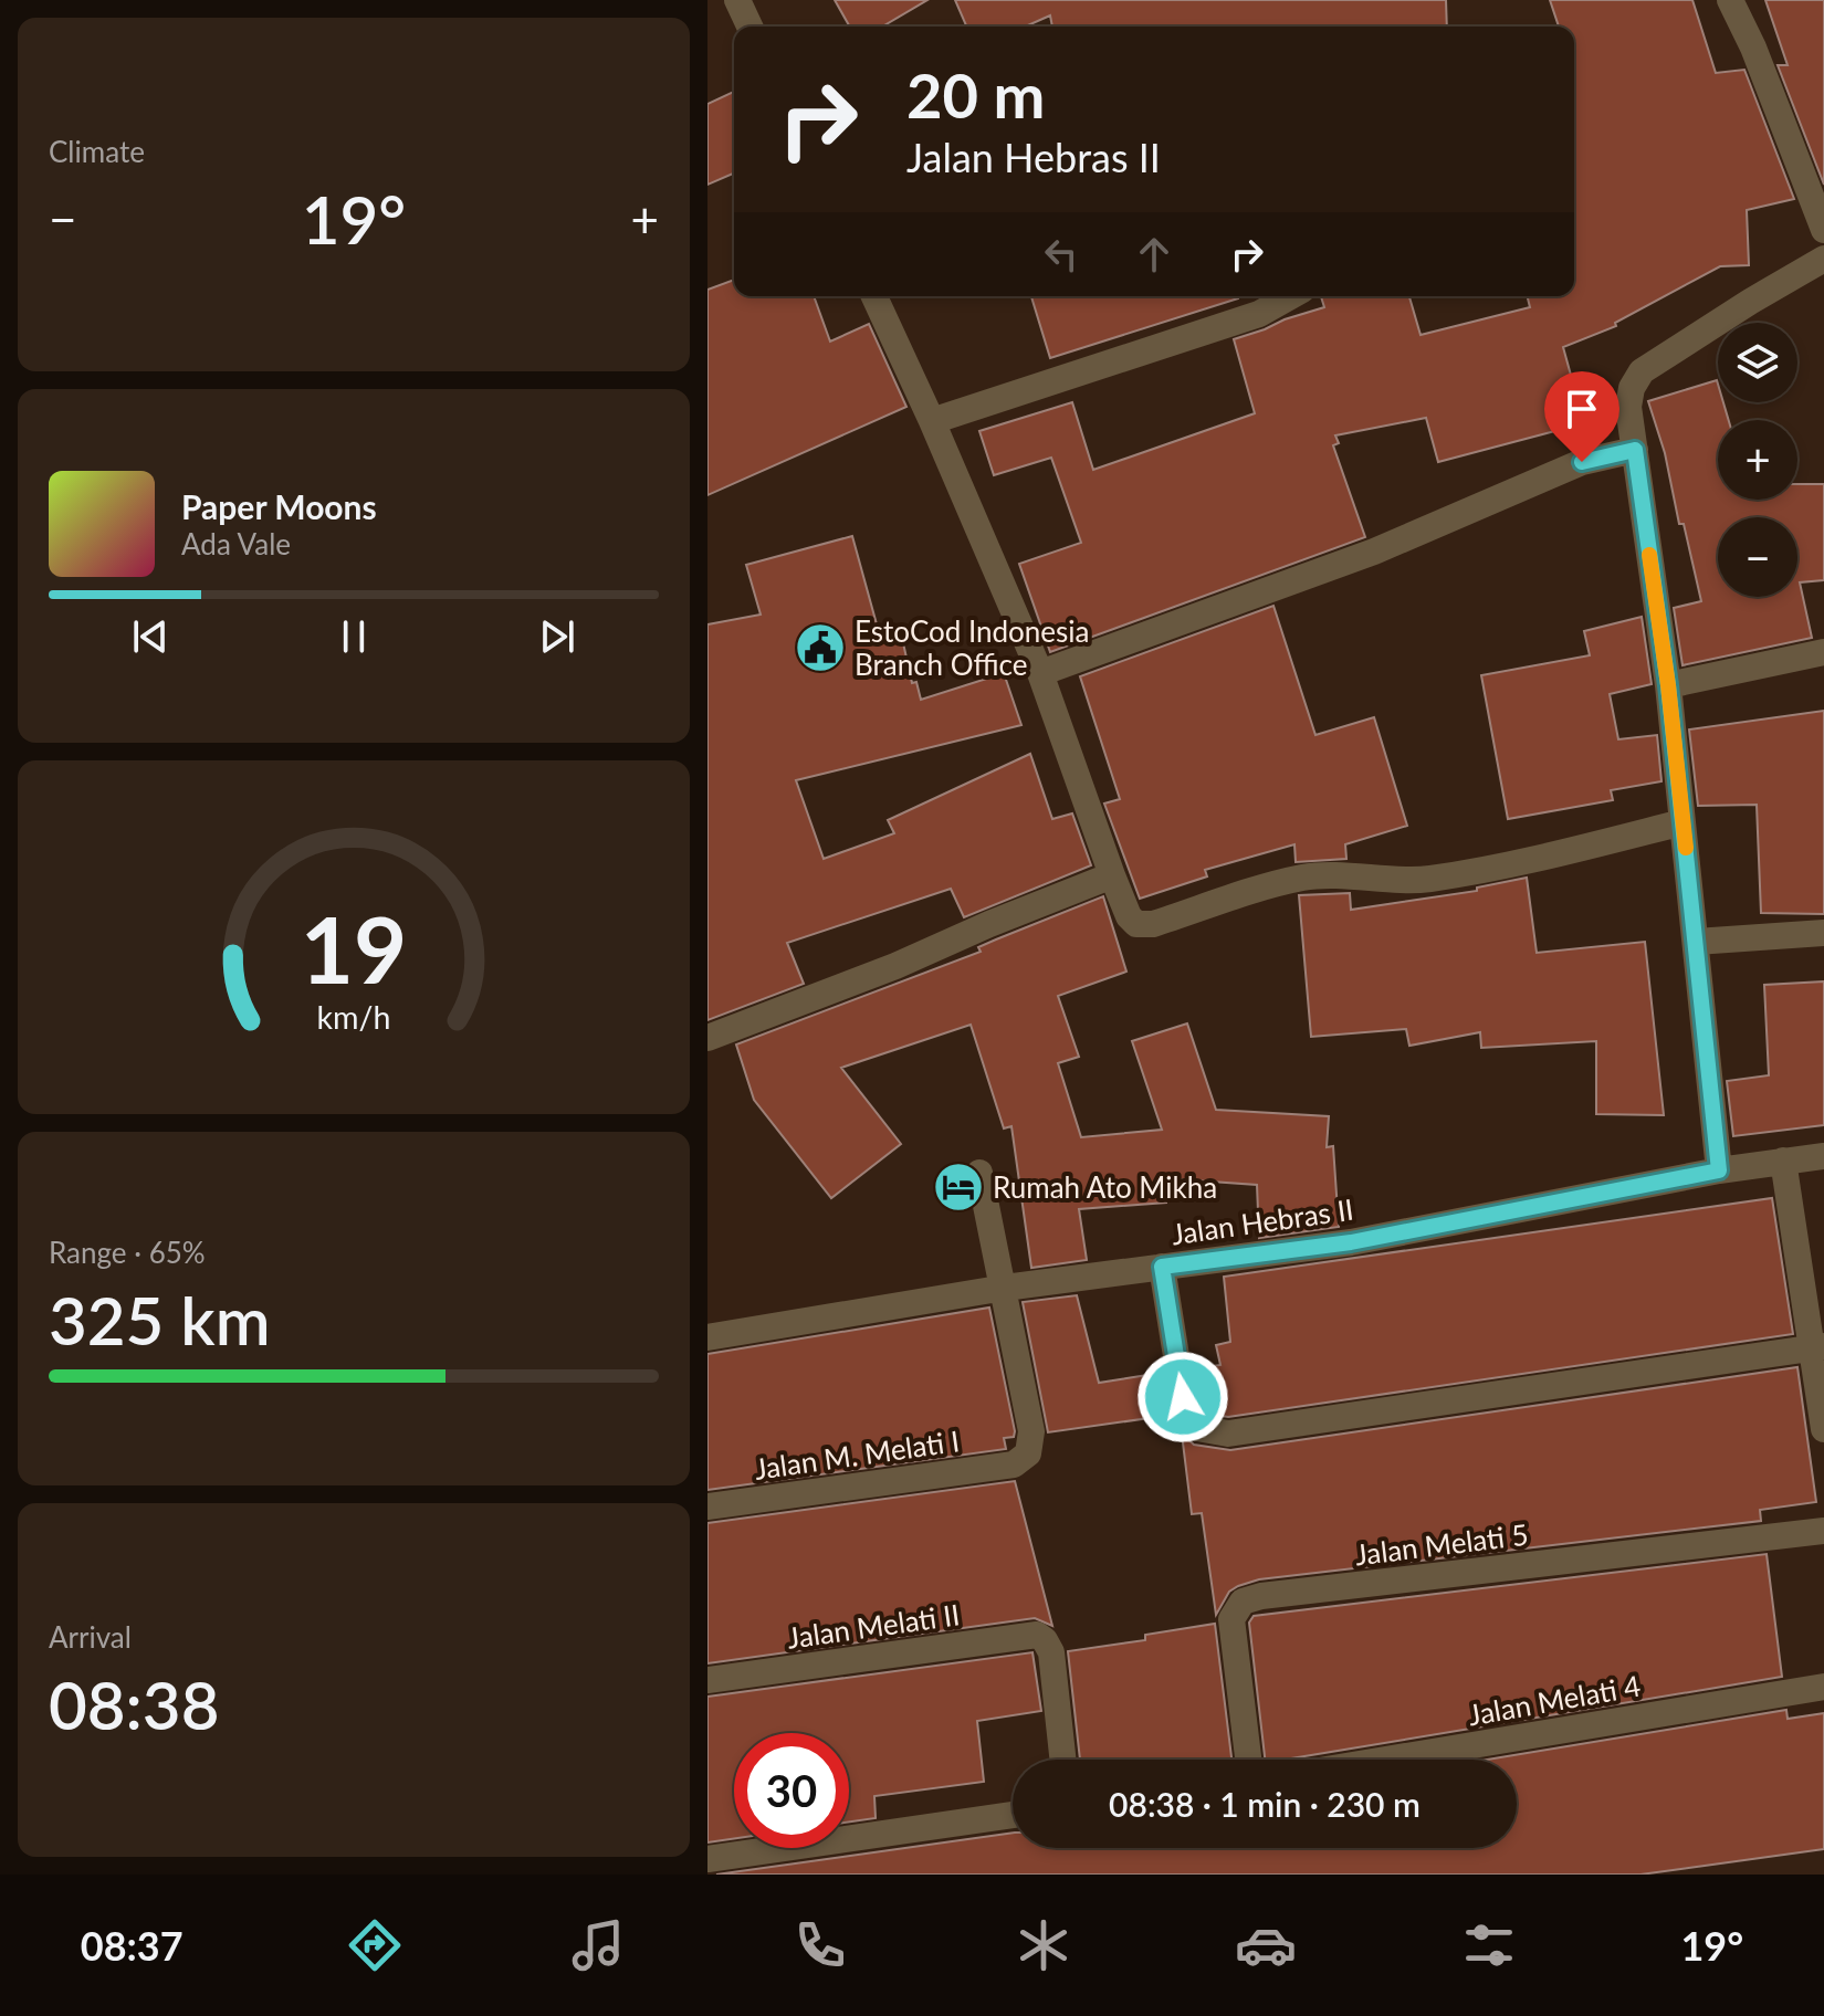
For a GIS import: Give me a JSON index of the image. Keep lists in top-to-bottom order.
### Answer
{
  "streets": {
    "street": [
      "Jalan Hebras II",
      "Jalan M. Melati I",
      "Jalan Melati 5",
      "Jalan Melati II",
      "Jalan Melati 4"
    ]
  },
  "crossings": [
    ["Jalan Hebras II", "Jalan M. Melati I"]
  ],
  "places": {
    "public building": ["EstoCod Indonesia Branch Office"],
    "hotel": ["Rumah Ato Mikha"]
  },
  "page": {
    "tile": [
      "Climate",
      ["Range · 65%", "325 km"],
      ["Arrival", "08:38"]
    ],
    "turn": ["20 m", "Jalan Hebras II"],
    "heat": ["−", "19°", "+"],
    "map_buttons": ["+", "−"],
    "song": ["Paper Moons", "Ada Vale"],
    "limit": "30",
    "trip": "08:38 · 1 min · 230 m",
    "tabs": ["08:37", "19°"],
    "gauge": ["19", "km/h"]
  }
}
